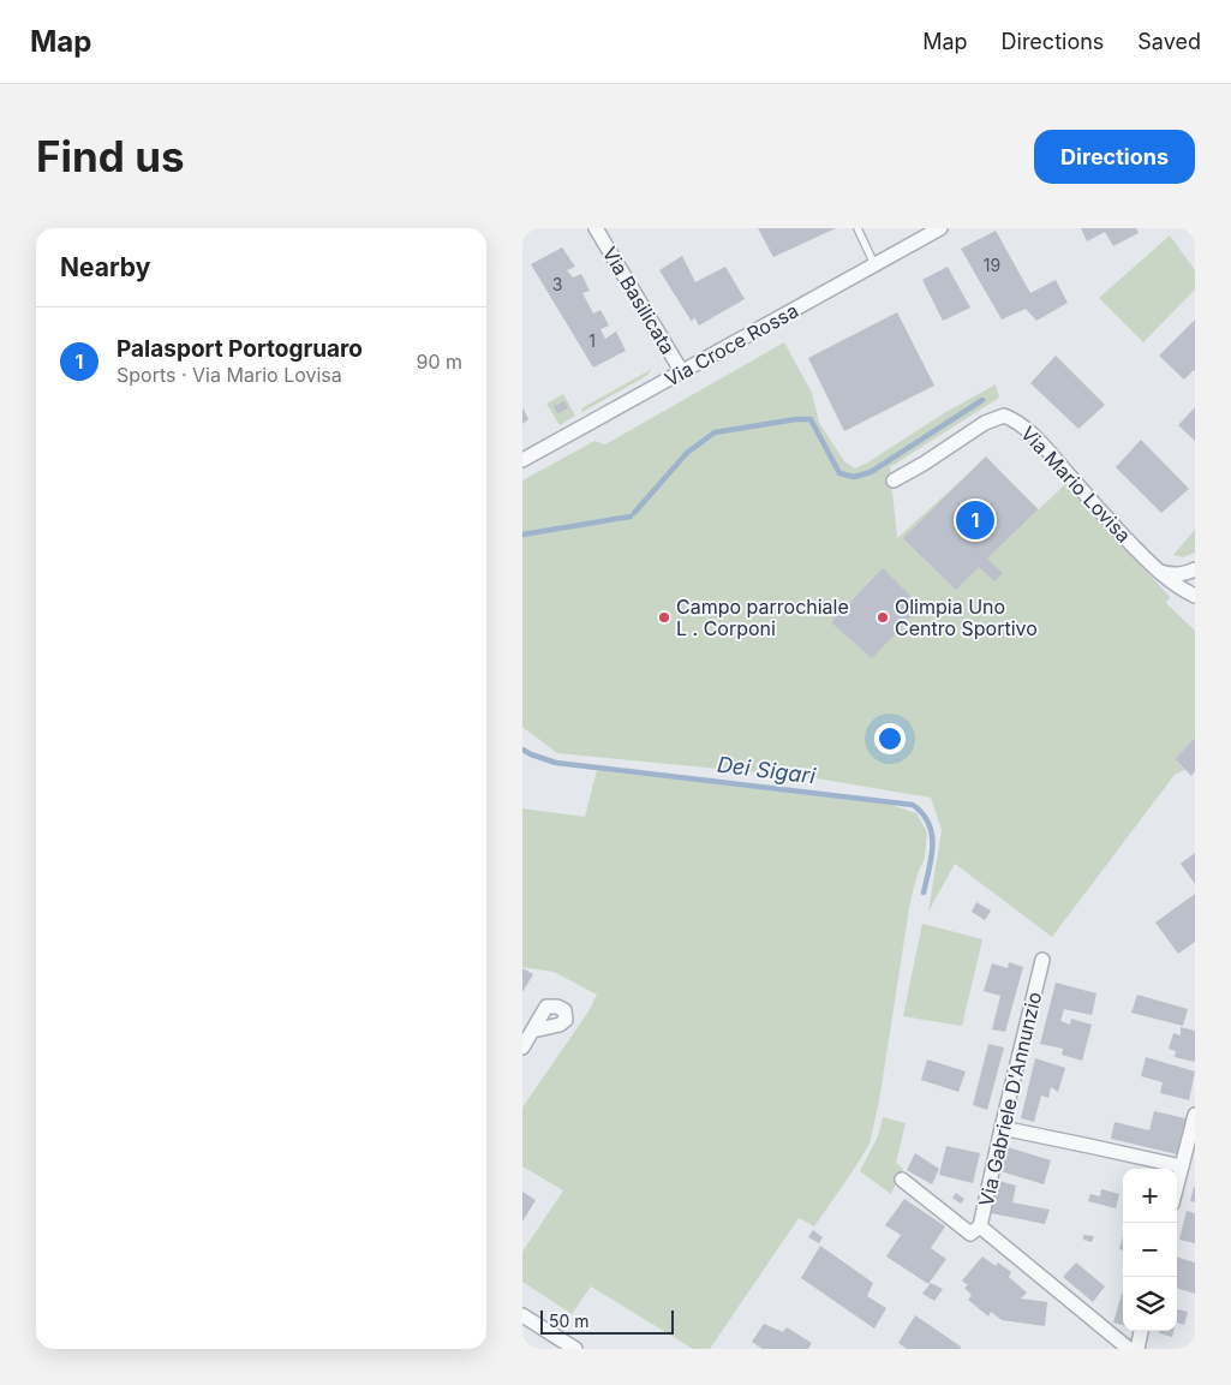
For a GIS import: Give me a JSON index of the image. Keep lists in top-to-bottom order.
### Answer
{
  "streets": {
    "street": [
      "Via Basilicata",
      "Via Croce Rossa",
      "Via Mario Lovisa",
      "Via Gabriele D'Annunzio"
    ]
  },
  "crossings": [
    ["Via Basilicata", "Via Croce Rossa"]
  ],
  "water": ["Dei Sigari"],
  "places": ["Campo parrochiale L . Corponi", "Olimpia Uno Centro Sportivo"],
  "house_numbers": ["19", "3", "1"],
  "scale_bar": "50 m",
  "page": {
    "header": "Map",
    "nav": ["Map", "Directions", "Saved"],
    "buttons": "Directions",
    "title": "Find us",
    "heading": "Nearby",
    "list": [
      {
        "mark": "1",
        "name": "Palasport Portogruaro",
        "note": "Sports · Via Mario Lovisa",
        "value": "90 m"
      }
    ],
    "pins": "1",
    "map_buttons": ["+", "−"],
    "scale": "50 m"
  }
}
